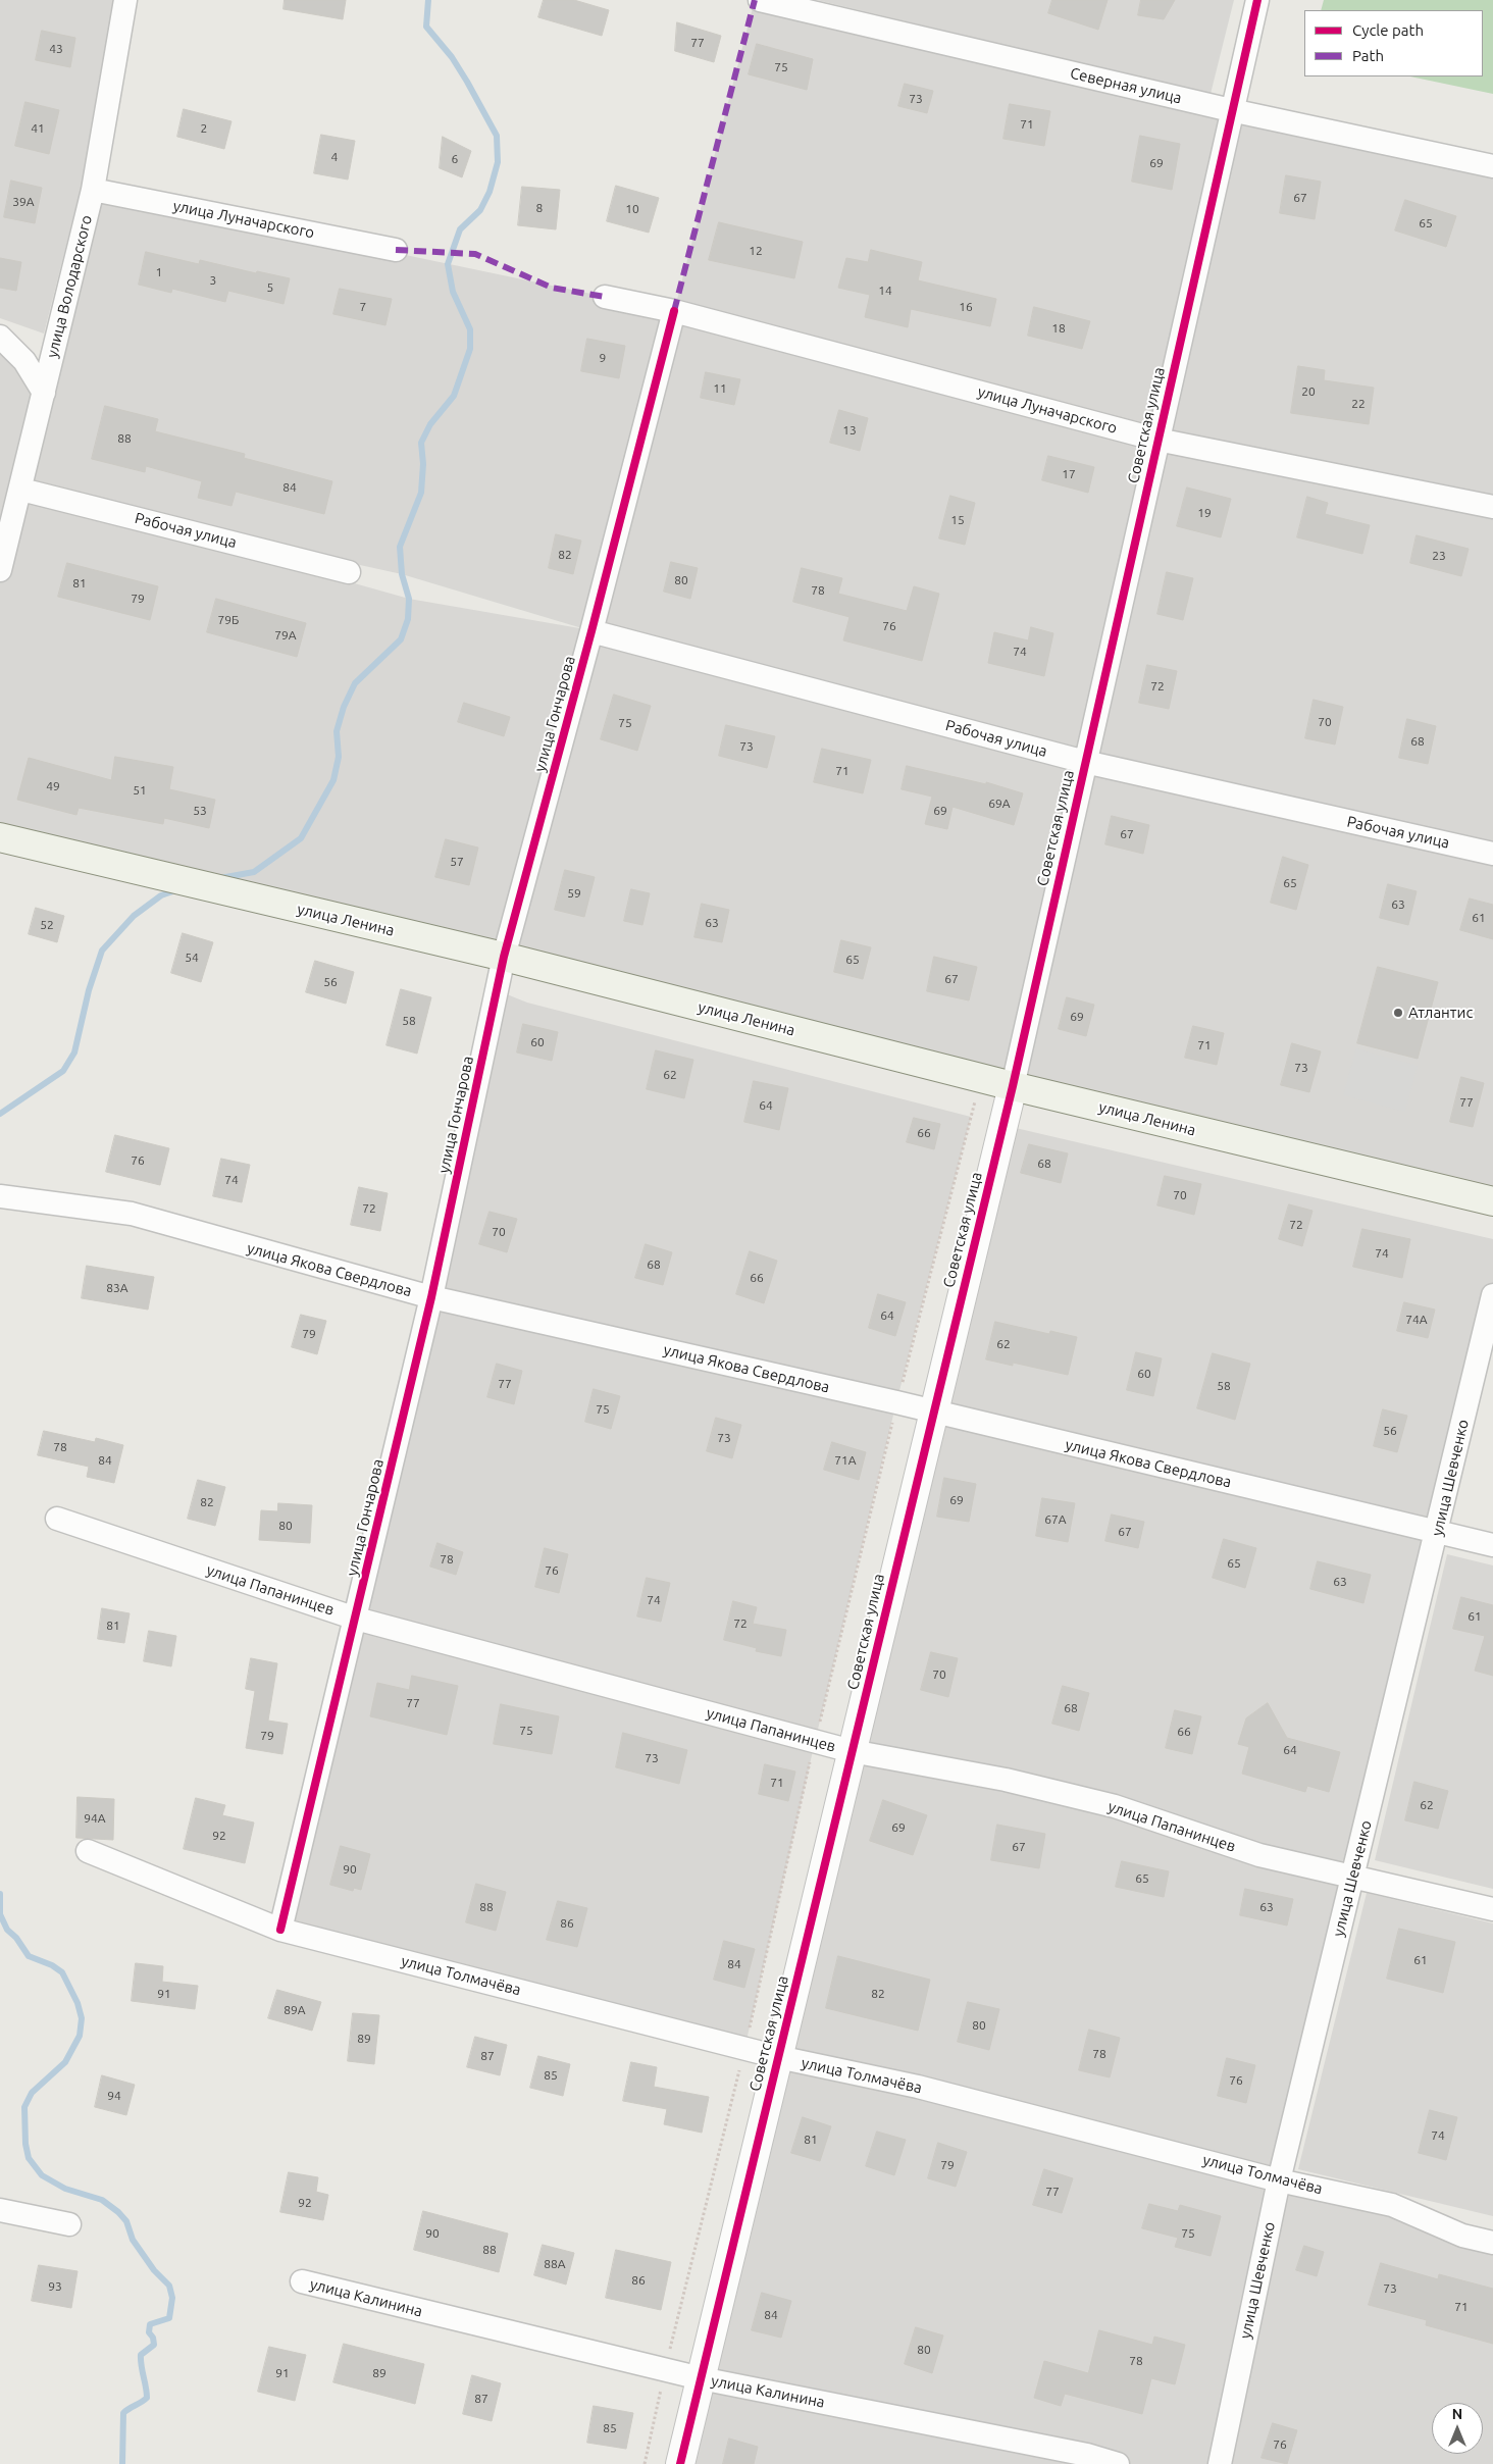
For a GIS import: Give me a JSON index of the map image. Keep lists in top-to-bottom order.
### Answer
{
  "streets": {
    "main road": ["улица Ленина"],
    "street": [
      "Северная улица",
      "улица Луначарского",
      "улица Володарского",
      "Советская улица",
      "Рабочая улица",
      "улица Гончарова",
      "улица Якова Свердлова",
      "улица Шевченко",
      "улица Папанинцев",
      "улица Толмачёва",
      "улица Калинина"
    ]
  },
  "crossings": [
    ["Северная улица", "Советская улица"],
    ["улица Луначарского", "улица Володарского"],
    ["улица Луначарского", "Советская улица"],
    ["улица Луначарского", "улица Гончарова"],
    ["улица Володарского", "Рабочая улица"],
    ["Советская улица", "Рабочая улица"],
    ["Советская улица", "улица Ленина"],
    ["Советская улица", "улица Якова Свердлова"],
    ["Советская улица", "улица Папанинцев"],
    ["Советская улица", "улица Толмачёва"],
    ["Советская улица", "улица Калинина"],
    ["Рабочая улица", "улица Гончарова"],
    ["улица Гончарова", "улица Ленина"],
    ["улица Гончарова", "улица Якова Свердлова"],
    ["улица Гончарова", "улица Папанинцев"],
    ["улица Гончарова", "улица Толмачёва"],
    ["улица Якова Свердлова", "улица Шевченко"],
    ["улица Шевченко", "улица Папанинцев"],
    ["улица Шевченко", "улица Толмачёва"]
  ],
  "places": ["Атлантис"],
  "house_numbers": [
    "77",
    "43",
    "75",
    "73",
    "71",
    "41",
    "2",
    "4",
    "6",
    "69",
    "67",
    "39А",
    "8",
    "10",
    "65",
    "12",
    "1",
    "3",
    "5",
    "14",
    "7",
    "16",
    "18",
    "9",
    "11",
    "20",
    "22",
    "13",
    "88",
    "17",
    "84",
    "19",
    "15",
    "82",
    "23",
    "80",
    "81",
    "78",
    "79",
    "79Б",
    "76",
    "79А",
    "74",
    "72",
    "70",
    "75",
    "68",
    "73",
    "71",
    "49",
    "51",
    "69А",
    "53",
    "69",
    "67",
    "57",
    "65",
    "59",
    "63",
    "61",
    "63",
    "52",
    "54",
    "65",
    "67",
    "56",
    "69",
    "58",
    "60",
    "71",
    "73",
    "62",
    "77",
    "64",
    "66",
    "76",
    "68",
    "74",
    "70",
    "72",
    "72",
    "70",
    "74",
    "68",
    "66",
    "83А",
    "64",
    "74А",
    "79",
    "62",
    "60",
    "77",
    "58",
    "75",
    "56",
    "73",
    "78",
    "84",
    "71А",
    "69",
    "82",
    "67А",
    "80",
    "67",
    "78",
    "65",
    "76",
    "63",
    "74",
    "61",
    "72",
    "81",
    "70",
    "77",
    "68",
    "75",
    "66",
    "79",
    "64",
    "73",
    "71",
    "62",
    "94А",
    "69",
    "92",
    "67",
    "90",
    "65",
    "88",
    "63",
    "86",
    "61",
    "84",
    "91",
    "82",
    "89А",
    "80",
    "89",
    "78",
    "87",
    "85",
    "76",
    "94",
    "74",
    "81",
    "79",
    "77",
    "92",
    "90",
    "75",
    "88",
    "88А",
    "86",
    "93",
    "73",
    "71",
    "84",
    "80",
    "78",
    "91",
    "89",
    "87",
    "85",
    "76"
  ],
  "legend": ["Cycle path", "Path"],
  "north": "top"
}
